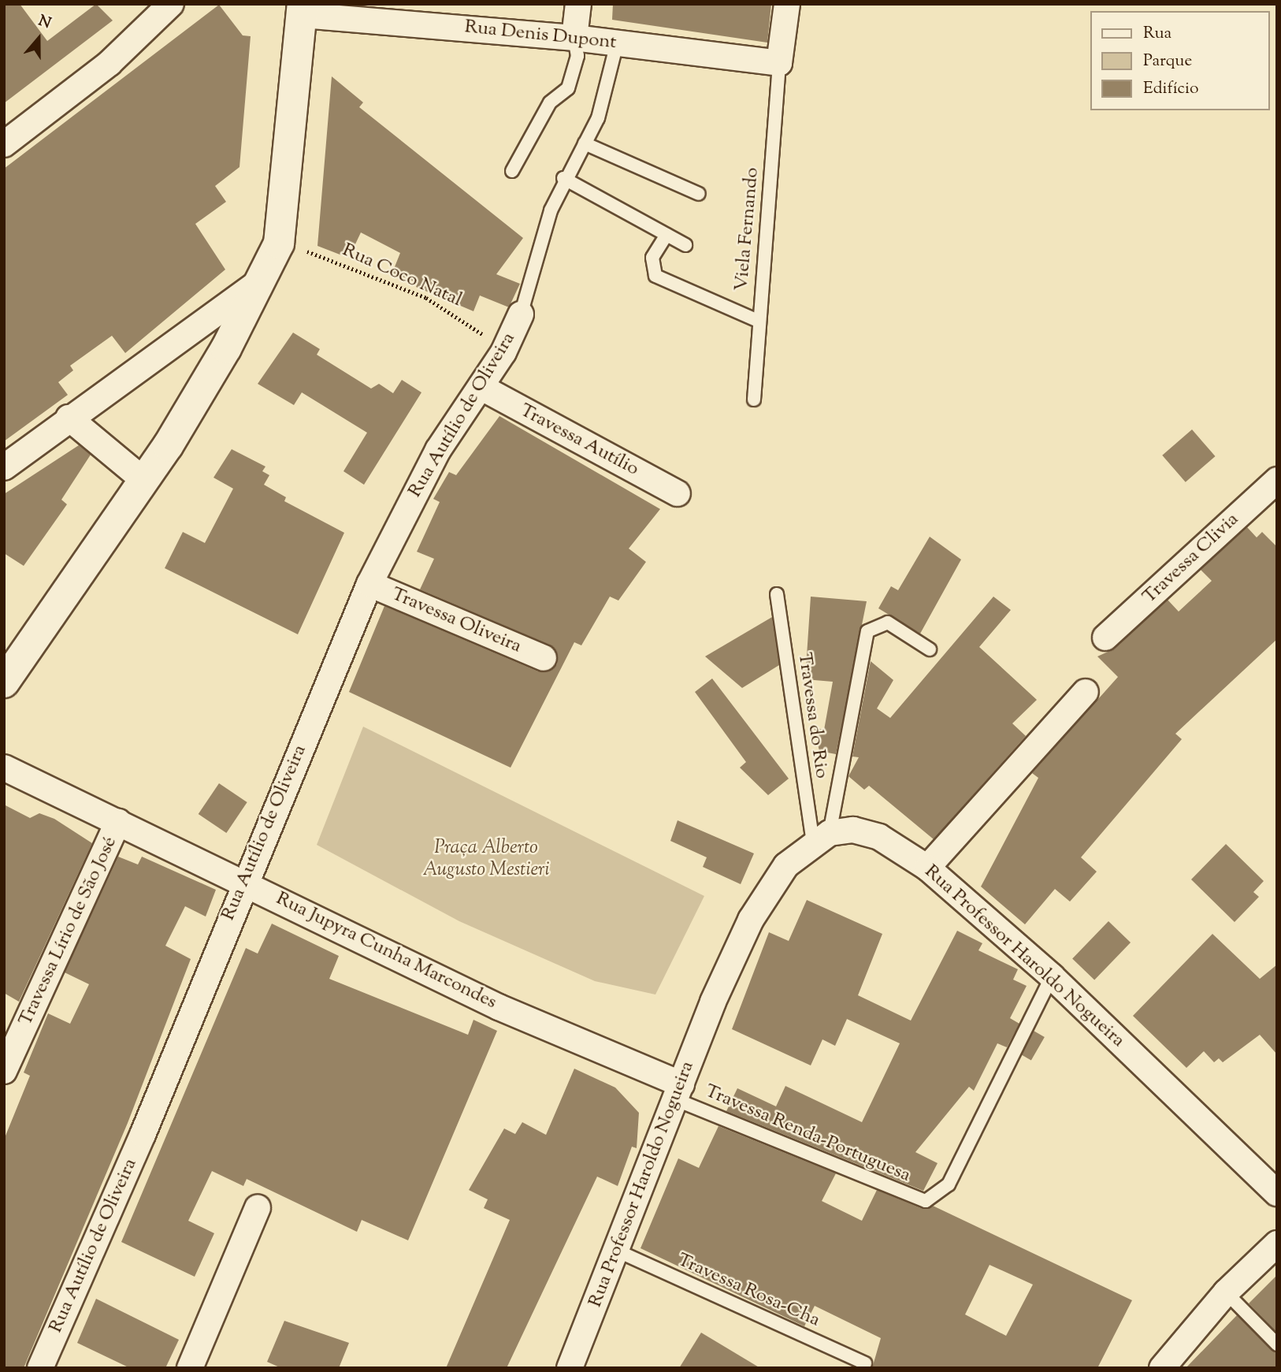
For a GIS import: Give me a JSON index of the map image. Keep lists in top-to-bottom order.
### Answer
{
  "streets": {
    "street": [
      "Rua Denis Dupont",
      "Rua Autílio de Oliveira",
      "Travessa Autílio",
      "Travessa Clivia",
      "Travessa Oliveira",
      "Travessa Lírio de São José",
      "Rua Jupyra Cunha Marcondes",
      "Rua Professor Haroldo Nogueira"
    ],
    "lane": [
      "Viela Fernando",
      "Travessa do Rio",
      "Travessa Renda-Portuguesa",
      "Travessa Rosa-Cha"
    ],
    "path": ["Rua Coco Natal"]
  },
  "crossings": [
    ["Rua Denis Dupont", "Viela Fernando"],
    ["Rua Coco Natal", "Rua Autílio de Oliveira"],
    ["Rua Autílio de Oliveira", "Travessa Autílio"],
    ["Rua Autílio de Oliveira", "Travessa Oliveira"],
    ["Rua Autílio de Oliveira", "Rua Jupyra Cunha Marcondes"],
    ["Travessa do Rio", "Rua Professor Haroldo Nogueira"],
    ["Travessa Lírio de São José", "Rua Jupyra Cunha Marcondes"],
    ["Rua Jupyra Cunha Marcondes", "Rua Professor Haroldo Nogueira"],
    ["Rua Jupyra Cunha Marcondes", "Travessa Renda-Portuguesa"],
    ["Rua Professor Haroldo Nogueira", "Travessa Renda-Portuguesa"],
    ["Rua Professor Haroldo Nogueira", "Travessa Rosa-Cha"]
  ],
  "parks": ["Praça Alberto Augusto Mestieri"],
  "legend": ["Rua", "Parque", "Edifício"],
  "north": "top"
}
